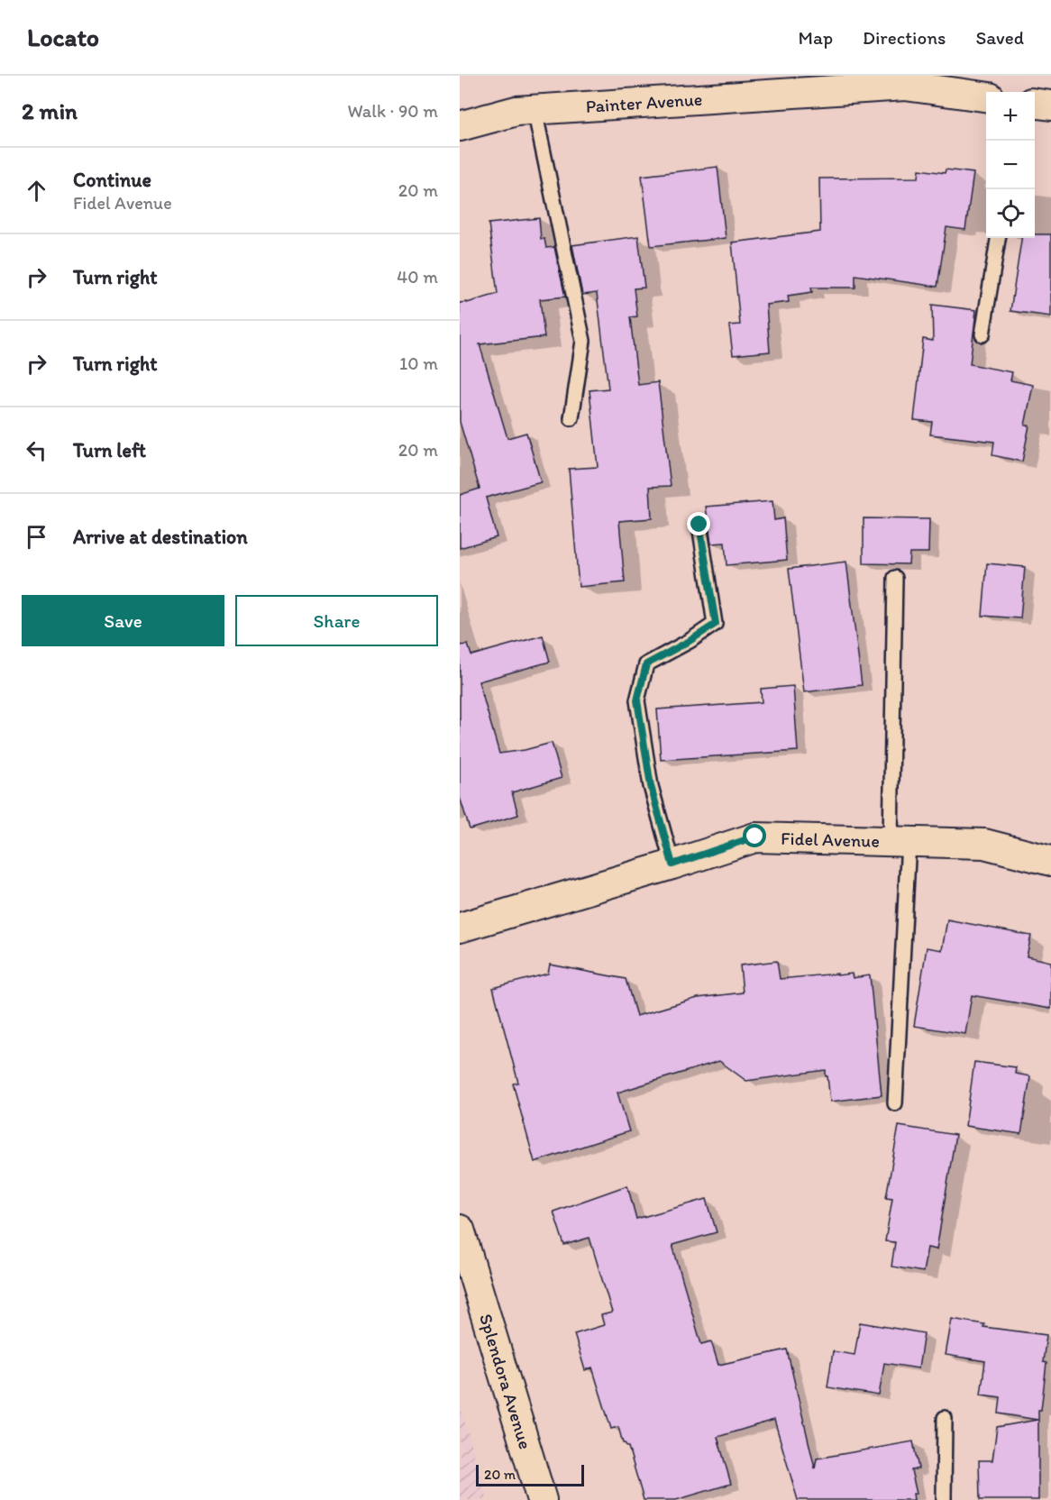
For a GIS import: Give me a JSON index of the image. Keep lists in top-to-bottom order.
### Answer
{
  "streets": {
    "street": ["Painter Avenue", "Fidel Avenue", "Splendora Avenue"]
  },
  "scale_bar": "20 m",
  "page": {
    "header": "Locato",
    "nav": ["Map", "Directions", "Saved"],
    "heading": ["2 min", "Walk · 90 m"],
    "map_buttons": ["+", "−"],
    "list": [
      ["Continue", "Fidel Avenue", "20 m"],
      ["Turn right", "40 m"],
      ["Turn right", "10 m"],
      ["Turn left", "20 m"],
      "Arrive at destination"
    ],
    "buttons": ["Save", "Share"],
    "scale": "20 m"
  }
}
